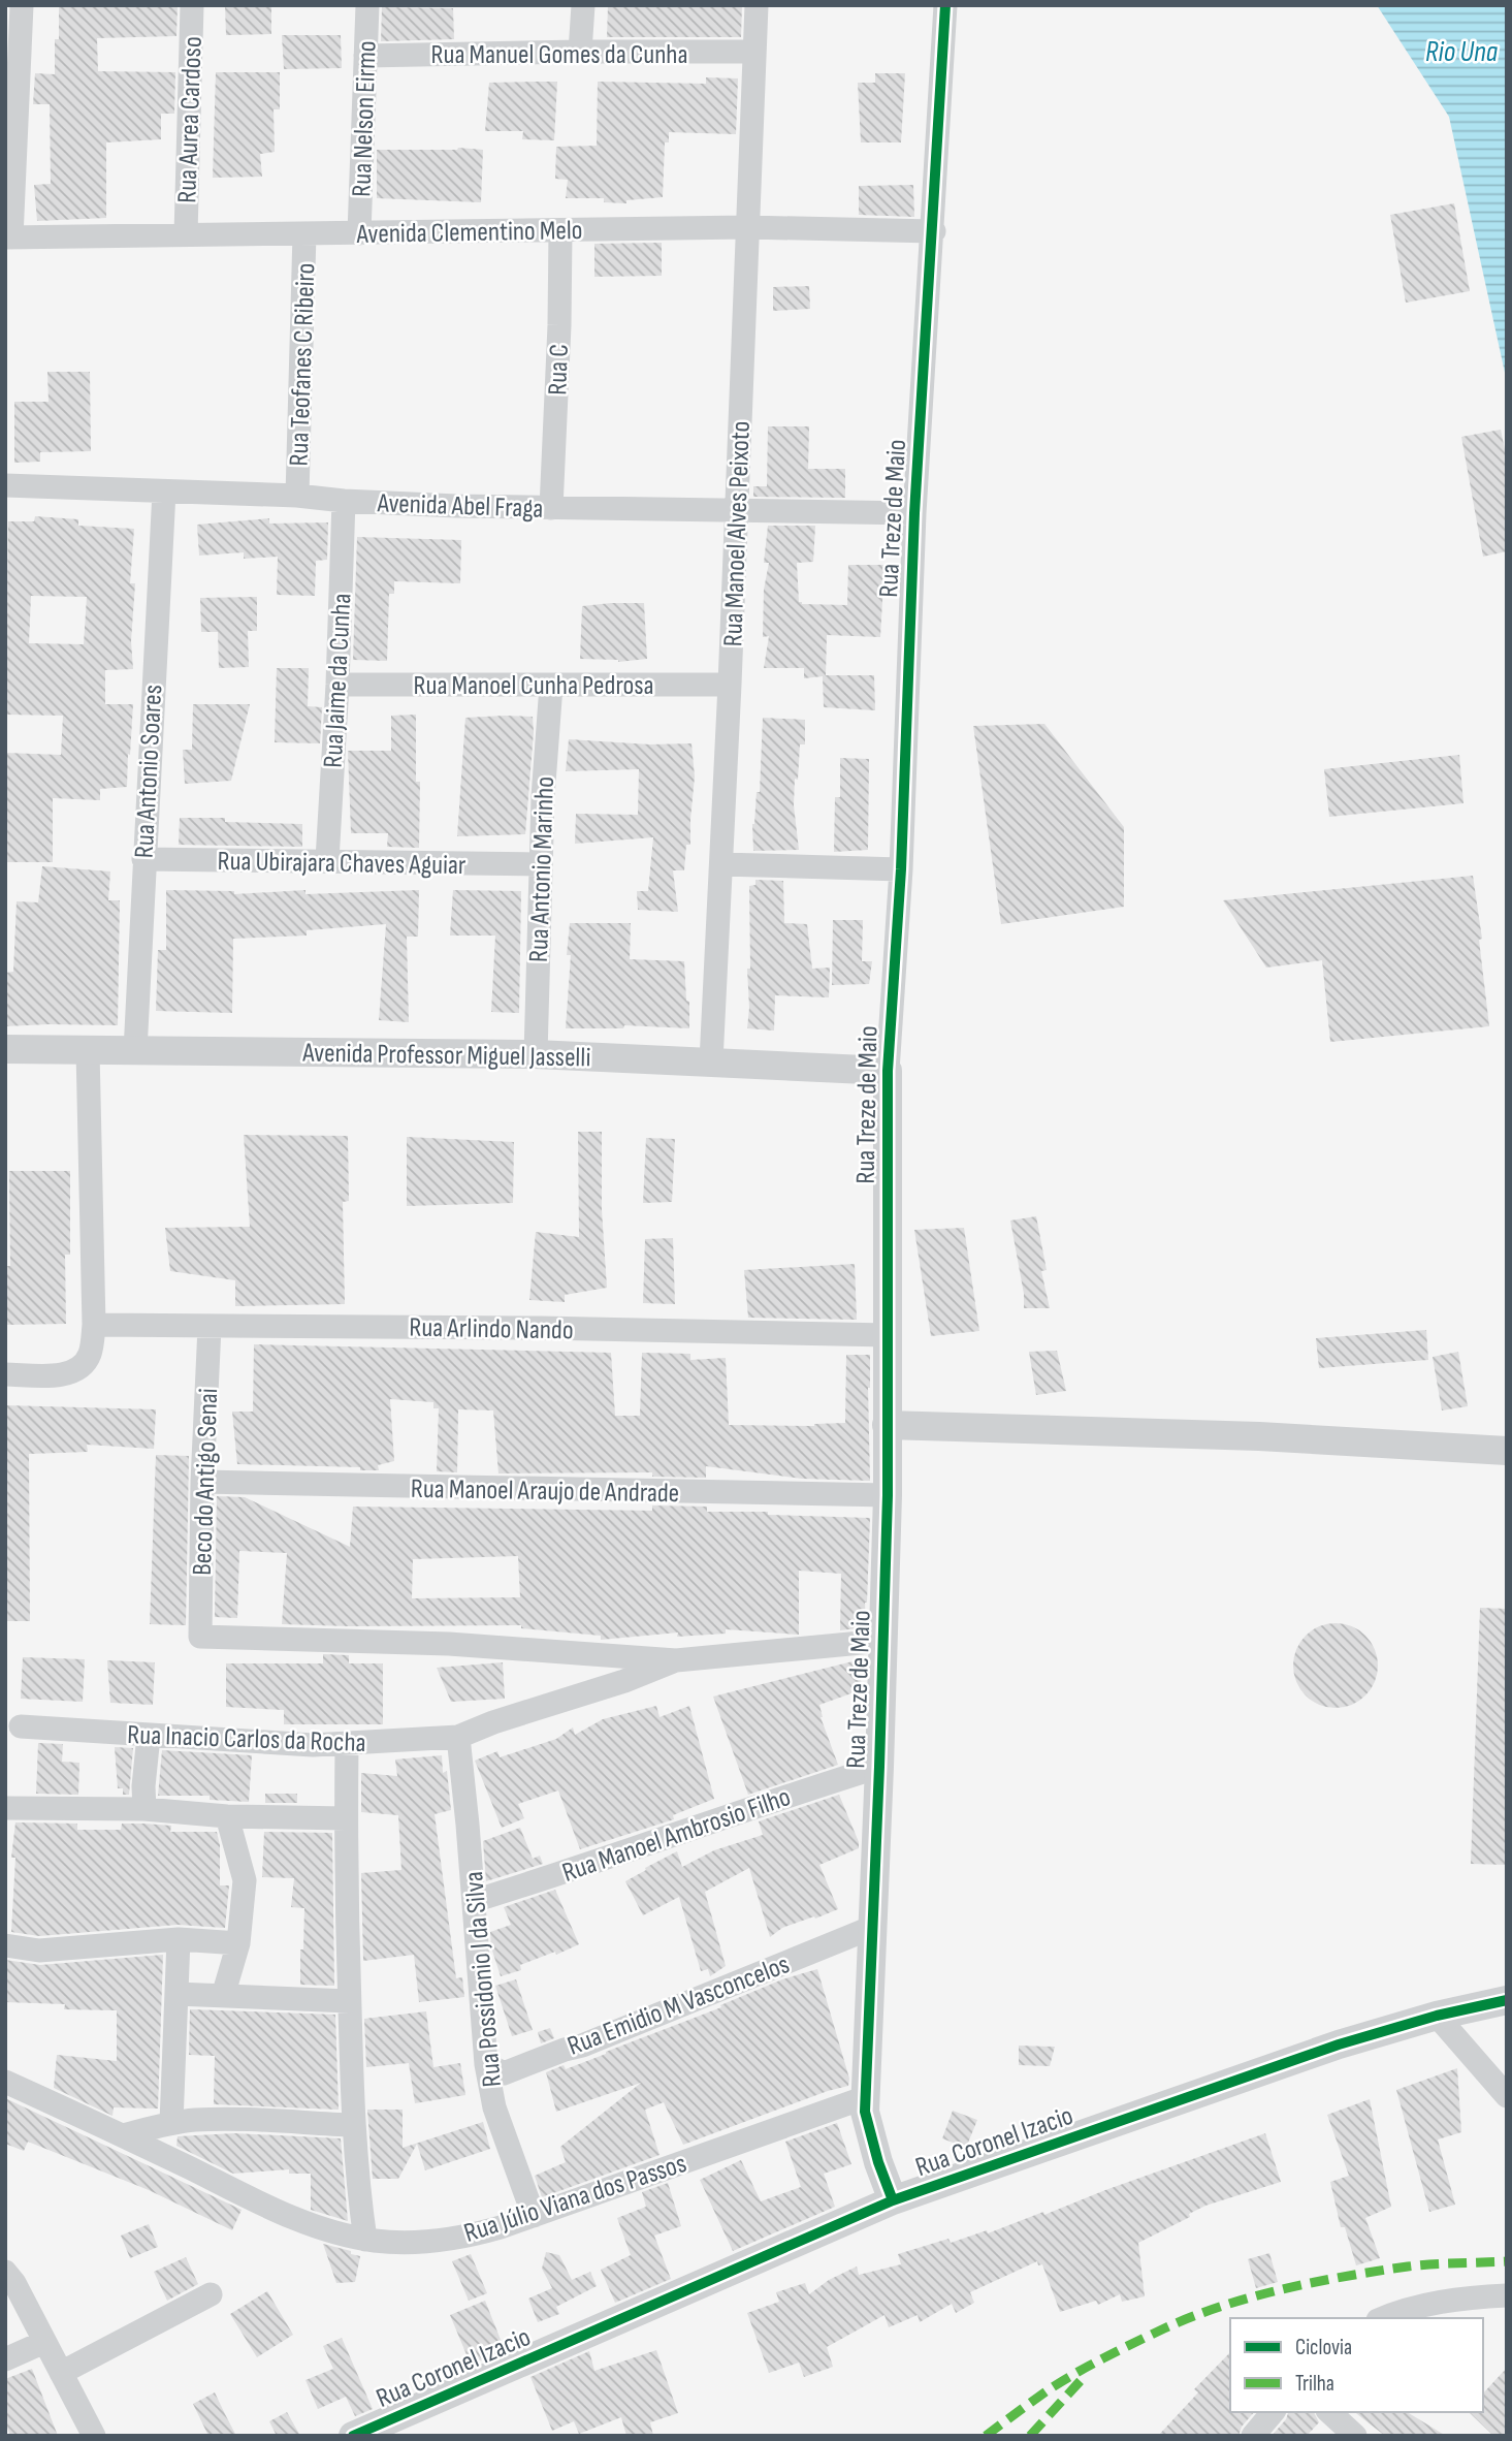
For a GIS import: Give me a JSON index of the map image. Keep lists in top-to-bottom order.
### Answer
{
  "streets": {
    "street": [
      "Rua Manuel Gomes da Cunha",
      "Rua Nelson Eirmo",
      "Rua Aurea Cardoso",
      "Avenida Clementino Melo",
      "Rua Teofanes C Ribeiro",
      "Rua C",
      "Avenida Abel Fraga",
      "Rua Treze de Maio",
      "Rua Manoel Alves Peixoto",
      "Rua Jaime da Cunha",
      "Rua Manoel Cunha Pedrosa",
      "Rua Antonio Soares",
      "Rua Ubirajara Chaves Aguiar",
      "Rua Antonio Marinho",
      "Avenida Professor Miguel Jasselli",
      "Rua Arlindo Nando",
      "Beco do Antigo Senai",
      "Rua Manoel Araujo de Andrade",
      "Rua Inacio Carlos da Rocha",
      "Rua Manoel Ambrosio Filho",
      "Rua Possidonio J da Silva",
      "Rua Emidio M Vasconcelos",
      "Rua Coronel Izacio",
      "Rua Júlio Viana dos Passos"
    ]
  },
  "crossings": [
    ["Rua Manuel Gomes da Cunha", "Rua Nelson Eirmo"],
    ["Rua Manuel Gomes da Cunha", "Rua Manoel Alves Peixoto"],
    ["Rua Nelson Eirmo", "Avenida Clementino Melo"],
    ["Rua Aurea Cardoso", "Avenida Clementino Melo"],
    ["Avenida Clementino Melo", "Rua Teofanes C Ribeiro"],
    ["Avenida Clementino Melo", "Rua C"],
    ["Avenida Clementino Melo", "Rua Treze de Maio"],
    ["Avenida Clementino Melo", "Rua Manoel Alves Peixoto"],
    ["Rua Teofanes C Ribeiro", "Avenida Abel Fraga"],
    ["Rua C", "Avenida Abel Fraga"],
    ["Avenida Abel Fraga", "Rua Treze de Maio"],
    ["Avenida Abel Fraga", "Rua Manoel Alves Peixoto"],
    ["Avenida Abel Fraga", "Rua Jaime da Cunha"],
    ["Avenida Abel Fraga", "Rua Antonio Soares"],
    ["Rua Treze de Maio", "Avenida Professor Miguel Jasselli"],
    ["Rua Treze de Maio", "Rua Arlindo Nando"],
    ["Rua Treze de Maio", "Rua Manoel Araujo de Andrade"],
    ["Rua Treze de Maio", "Rua Inacio Carlos da Rocha"],
    ["Rua Treze de Maio", "Rua Manoel Ambrosio Filho"],
    ["Rua Treze de Maio", "Rua Emidio M Vasconcelos"],
    ["Rua Treze de Maio", "Rua Coronel Izacio"],
    ["Rua Treze de Maio", "Rua Júlio Viana dos Passos"],
    ["Rua Manoel Alves Peixoto", "Rua Manoel Cunha Pedrosa"],
    ["Rua Manoel Alves Peixoto", "Avenida Professor Miguel Jasselli"],
    ["Rua Jaime da Cunha", "Rua Manoel Cunha Pedrosa"],
    ["Rua Jaime da Cunha", "Rua Ubirajara Chaves Aguiar"],
    ["Rua Manoel Cunha Pedrosa", "Rua Antonio Marinho"],
    ["Rua Antonio Soares", "Rua Ubirajara Chaves Aguiar"],
    ["Rua Antonio Soares", "Avenida Professor Miguel Jasselli"],
    ["Rua Ubirajara Chaves Aguiar", "Rua Antonio Marinho"],
    ["Rua Antonio Marinho", "Avenida Professor Miguel Jasselli"],
    ["Rua Arlindo Nando", "Beco do Antigo Senai"],
    ["Beco do Antigo Senai", "Rua Manoel Araujo de Andrade"],
    ["Beco do Antigo Senai", "Rua Inacio Carlos da Rocha"],
    ["Rua Inacio Carlos da Rocha", "Rua Possidonio J da Silva"],
    ["Rua Manoel Ambrosio Filho", "Rua Possidonio J da Silva"],
    ["Rua Possidonio J da Silva", "Rua Emidio M Vasconcelos"],
    ["Rua Possidonio J da Silva", "Rua Júlio Viana dos Passos"]
  ],
  "water": ["Rio Una"],
  "legend": ["Ciclovia", "Trilha"]
}
